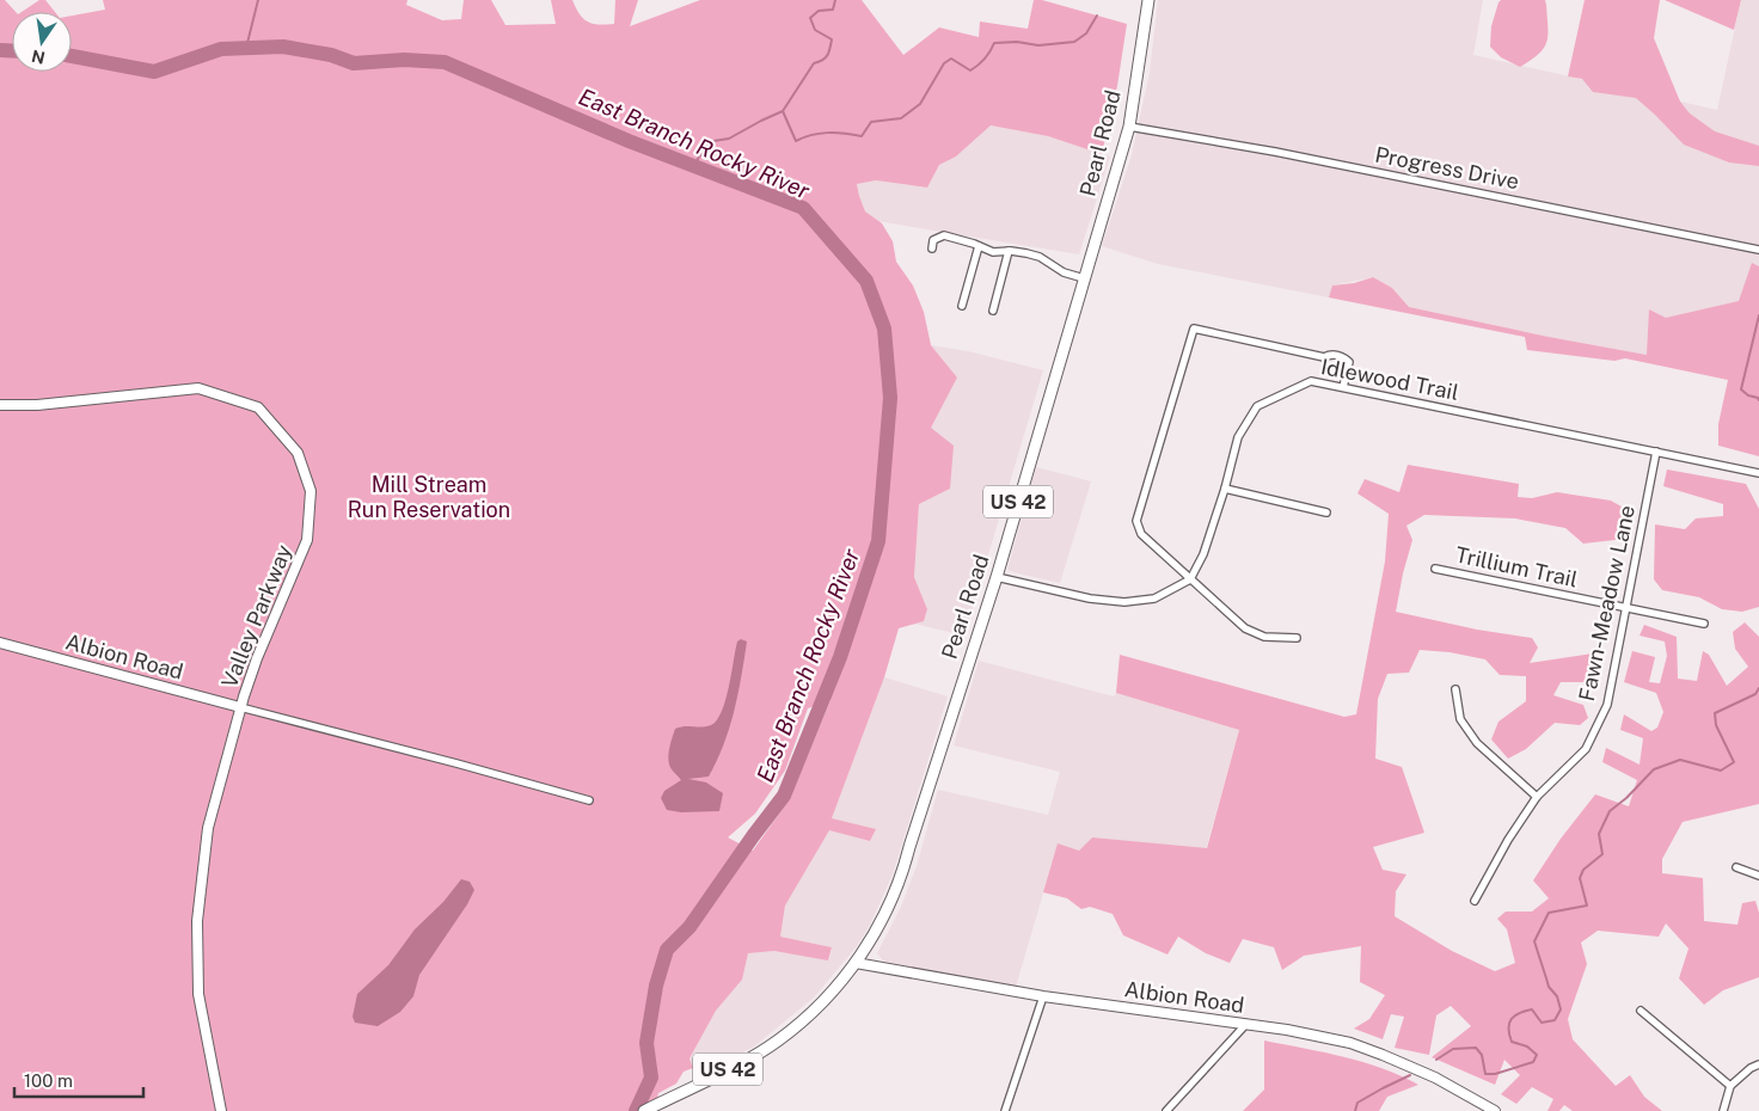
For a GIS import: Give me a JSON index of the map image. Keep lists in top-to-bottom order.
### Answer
{
  "streets": {
    "main road": ["Pearl Road", "US 42"],
    "street": [
      "Progress Drive",
      "Idlewood Trail",
      "Trillium Trail",
      "Fawn-Meadow Lane",
      "Valley Parkway",
      "Albion Road"
    ]
  },
  "crossings": [
    ["Pearl Road", "Progress Drive"],
    ["Pearl Road", "Albion Road"],
    ["Idlewood Trail", "Fawn-Meadow Lane"],
    ["Trillium Trail", "Fawn-Meadow Lane"],
    ["Valley Parkway", "Albion Road"]
  ],
  "water": ["East Branch Rocky River"],
  "parks": ["Mill Stream Run Reservation"],
  "scale_bar": "100 m",
  "north": "bottom"
}
